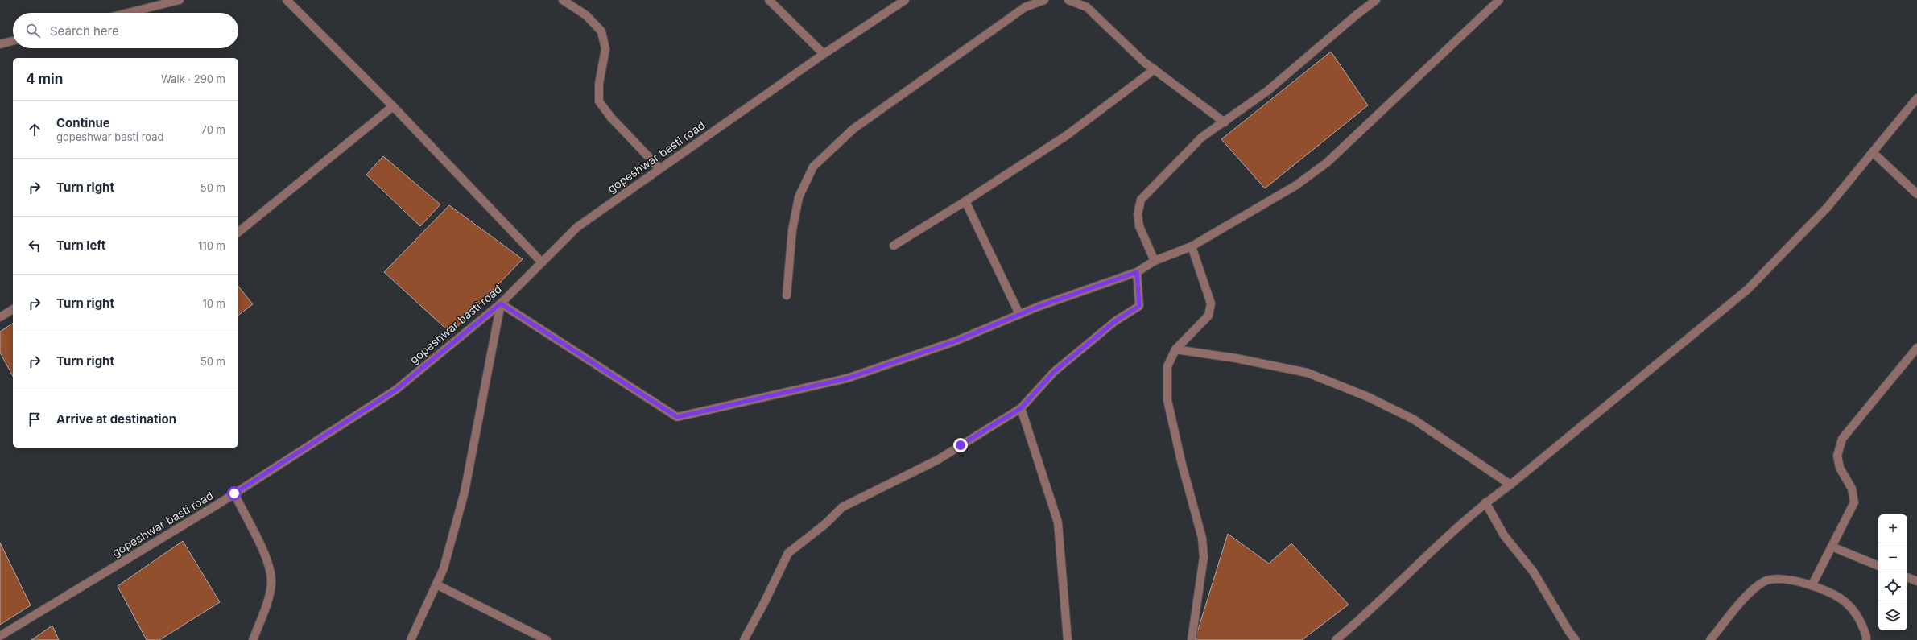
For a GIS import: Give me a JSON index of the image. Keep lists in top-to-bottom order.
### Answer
{
  "streets": {
    "street": ["gopeshwar basti road"]
  },
  "page": {
    "search": "Search here",
    "heading": ["4 min", "Walk · 290 m"],
    "list": [
      ["Continue", "gopeshwar basti road", "70 m"],
      ["Turn right", "50 m"],
      ["Turn left", "110 m"],
      ["Turn right", "10 m"],
      ["Turn right", "50 m"],
      "Arrive at destination"
    ],
    "map_buttons": ["+", "−"]
  }
}
